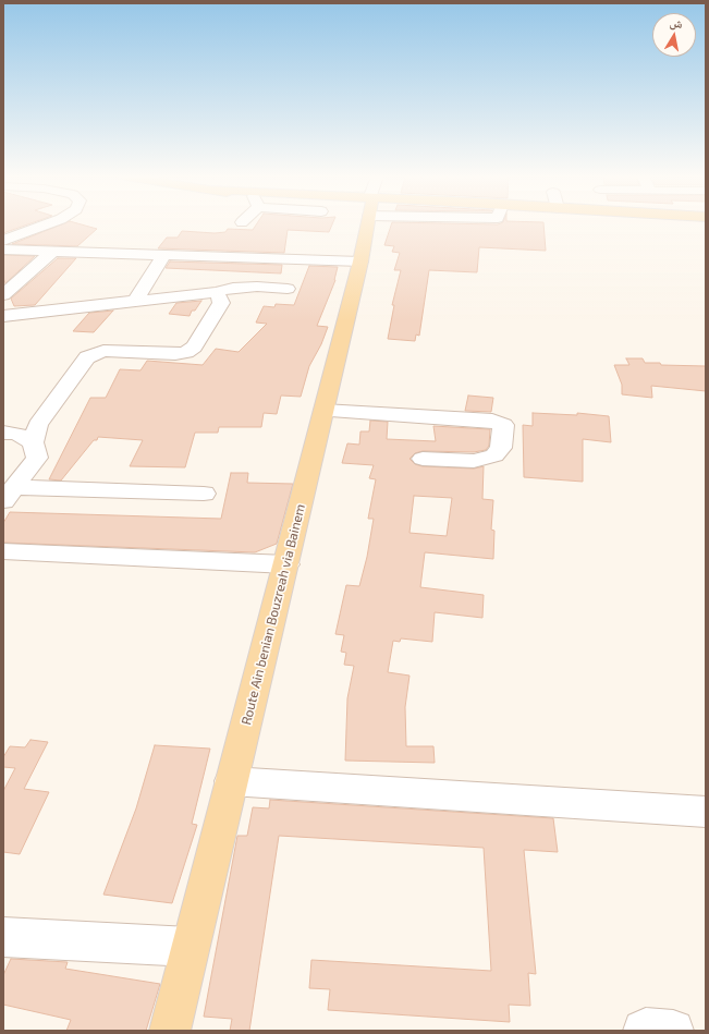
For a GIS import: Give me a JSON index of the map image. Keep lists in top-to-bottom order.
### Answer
{
  "streets": {
    "main road": ["Route Ain benian Bouzreah via Bainem"]
  },
  "north": "top"
}
